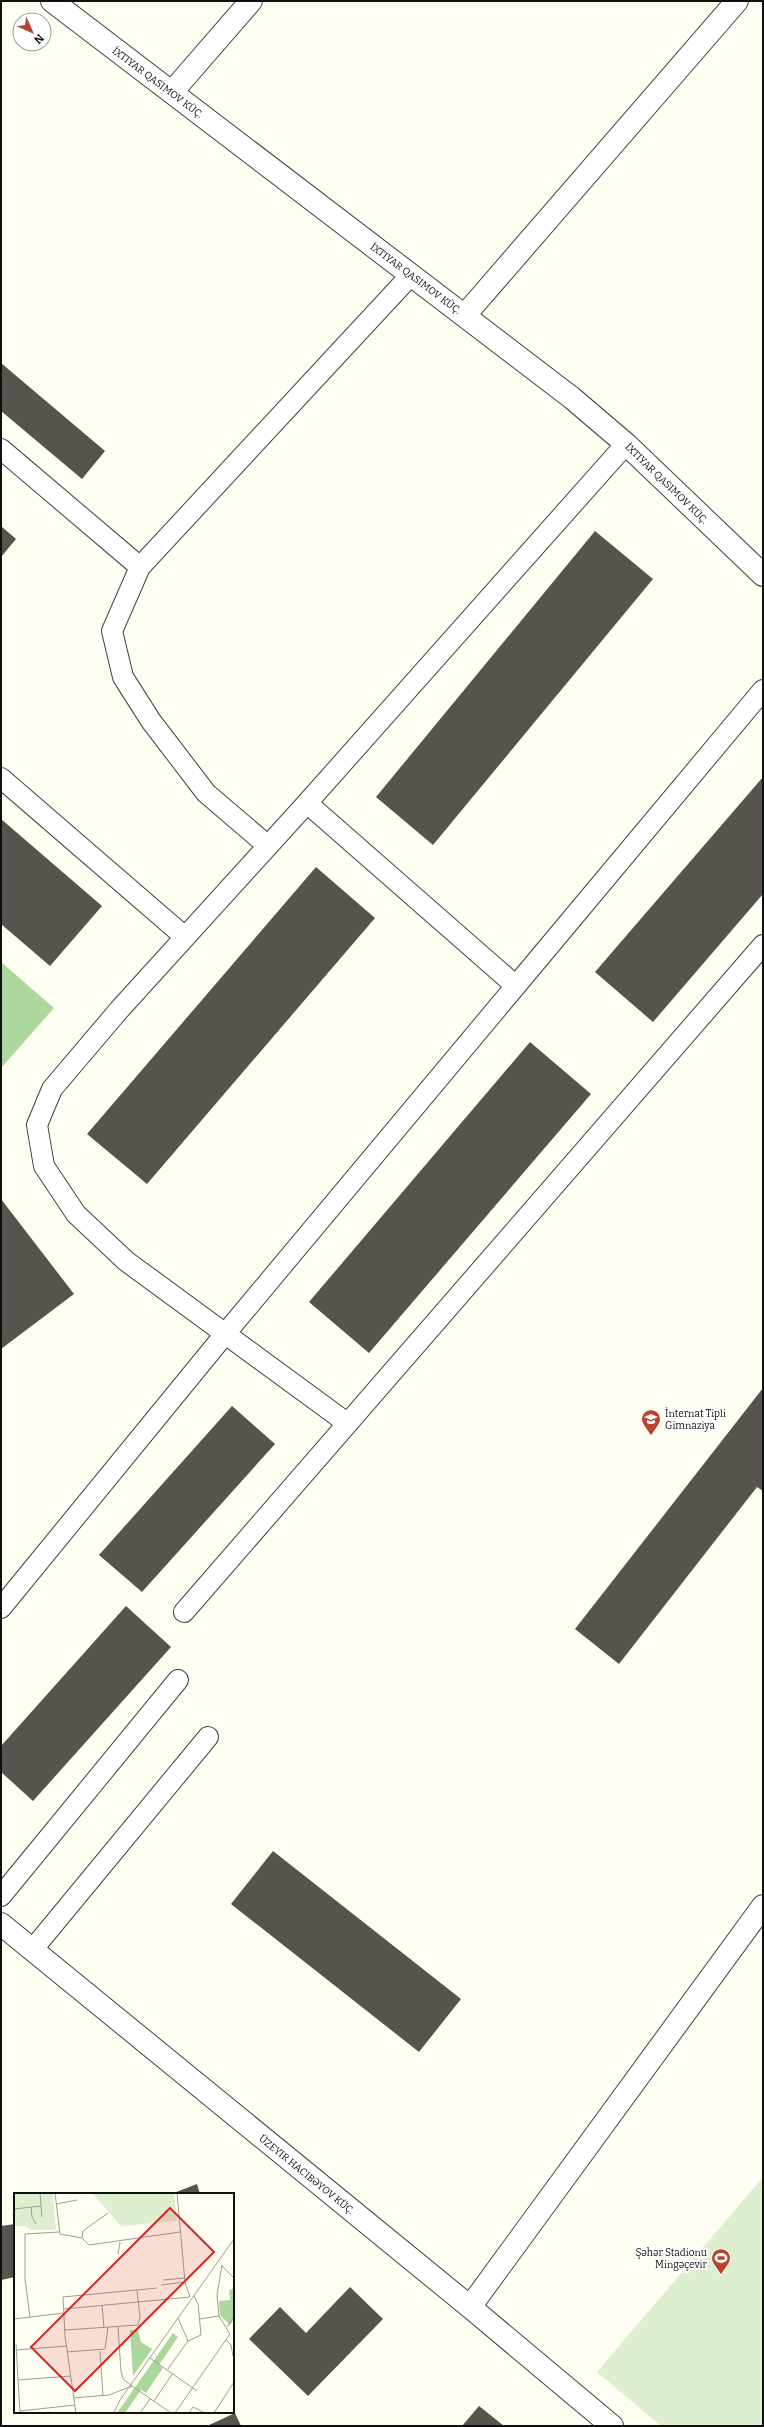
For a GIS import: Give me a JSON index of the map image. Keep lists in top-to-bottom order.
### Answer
{
  "places": {
    "school or university": ["İnternat Tipli Gimnaziya"],
    "sports": ["Şəhər Stadionu Mingəçevir"]
  },
  "north": "bottom right"
}
